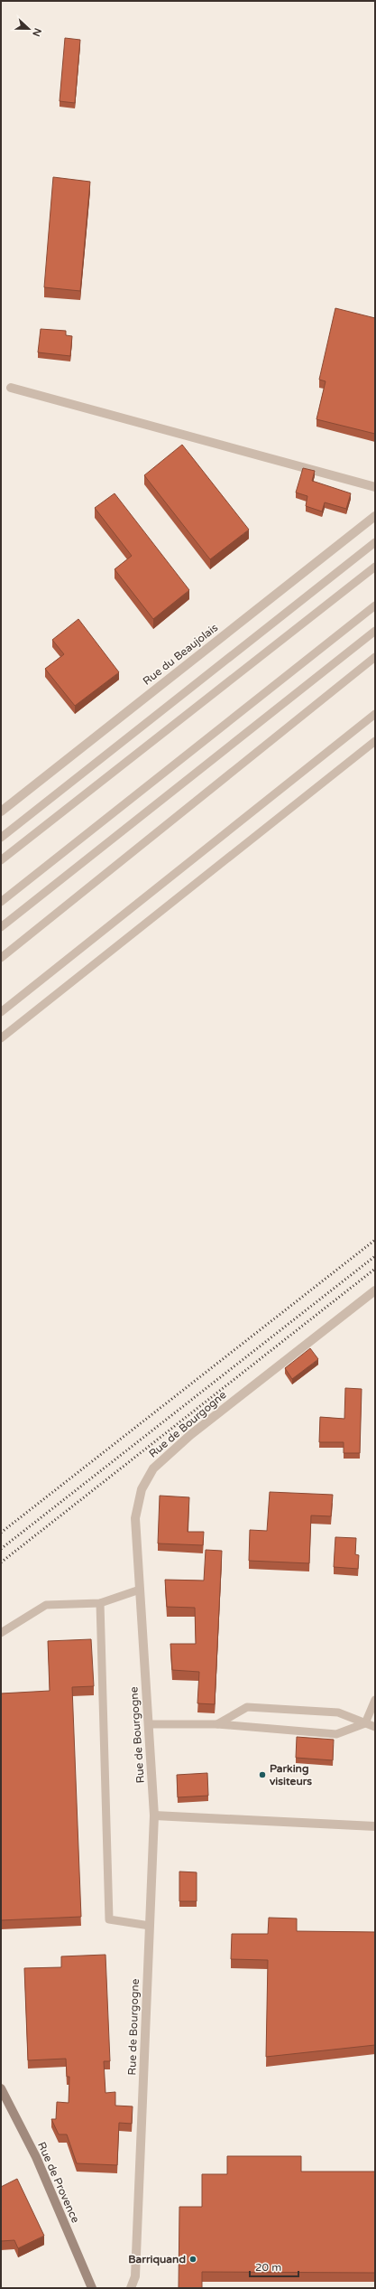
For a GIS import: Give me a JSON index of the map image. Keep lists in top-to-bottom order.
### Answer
{
  "streets": {
    "main road": ["Rue de Provence"],
    "street": ["Rue du Beaujolais", "Rue de Bourgogne"]
  },
  "places": ["Parking visiteurs", "Barriquand"],
  "scale_bar": "20 m",
  "north": "right"
}
